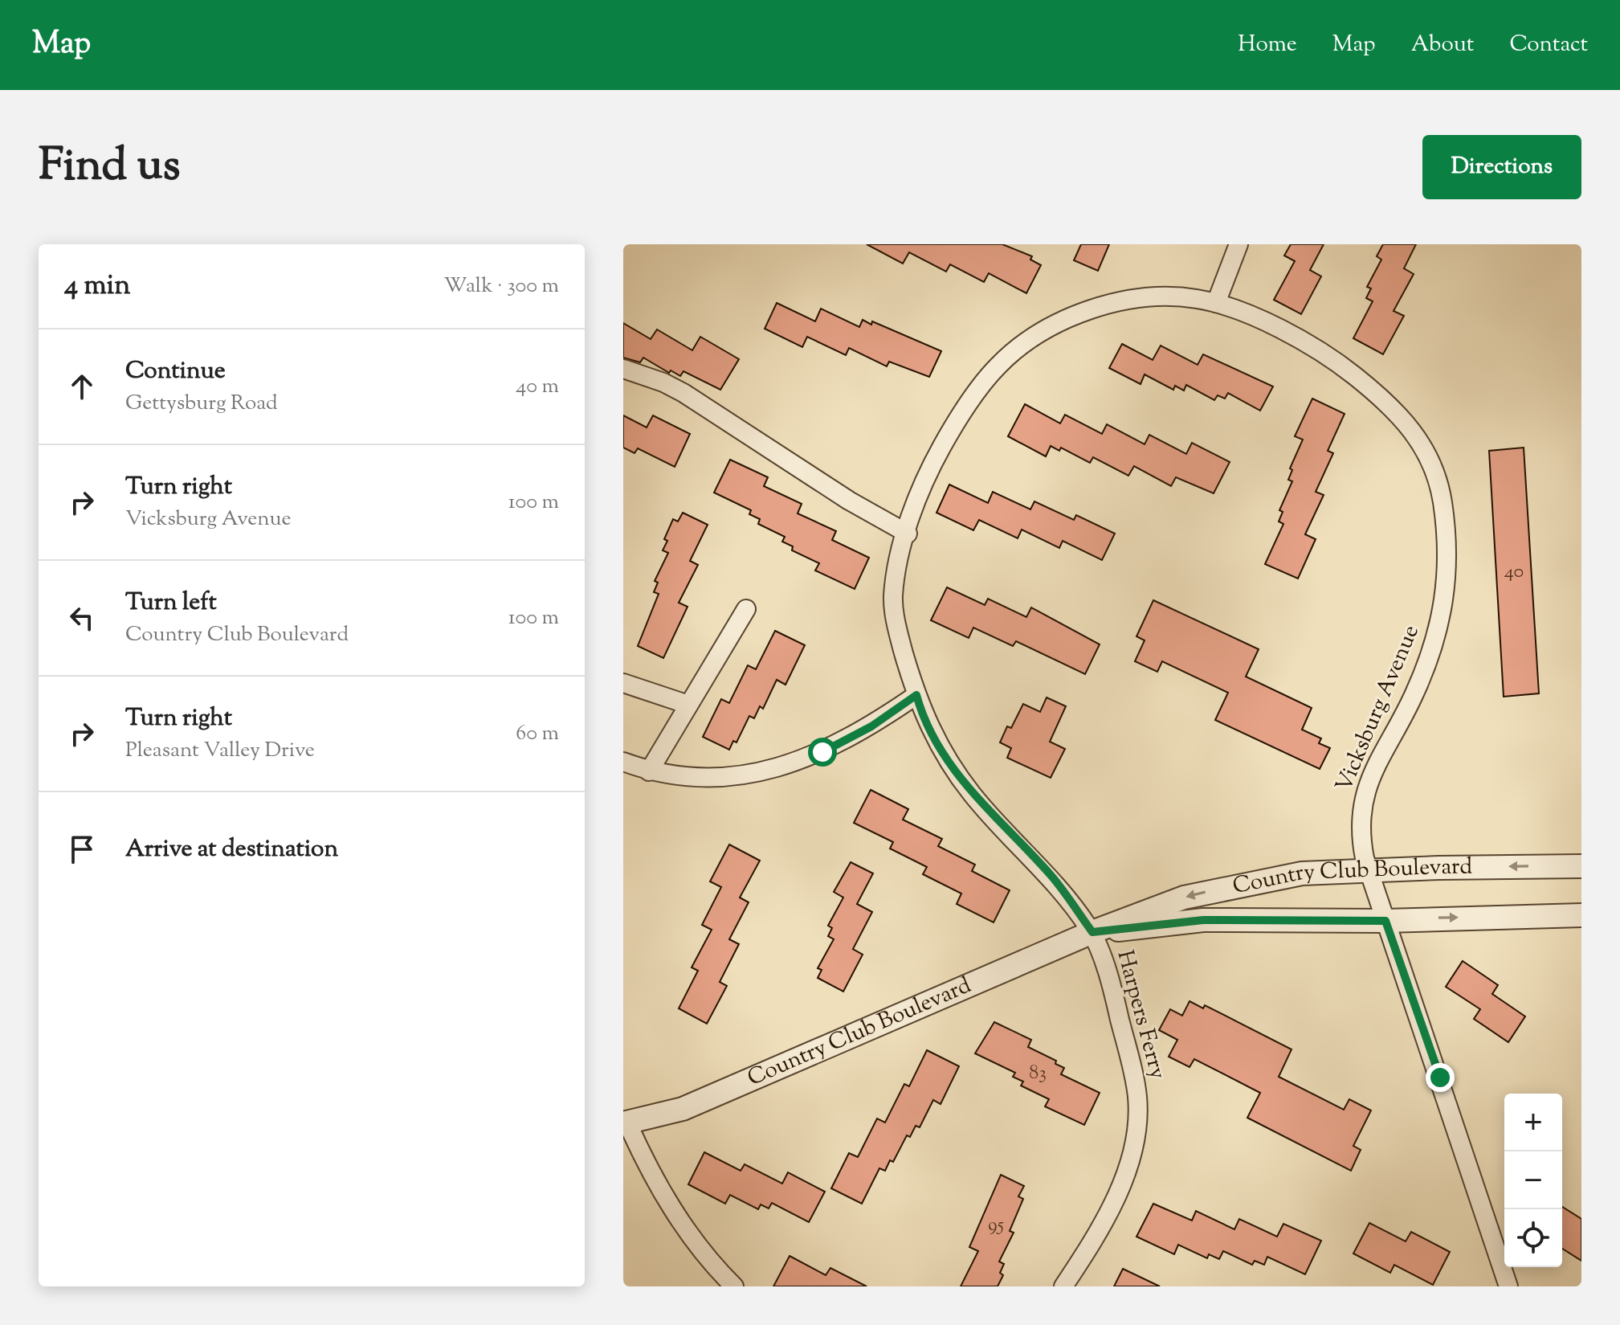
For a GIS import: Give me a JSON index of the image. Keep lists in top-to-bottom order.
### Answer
{
  "streets": {
    "street": ["Vicksburg Avenue", "Country Club Boulevard", "Harpers Ferry"]
  },
  "crossings": [
    ["Vicksburg Avenue", "Country Club Boulevard"],
    ["Vicksburg Avenue", "Harpers Ferry"],
    ["Country Club Boulevard", "Harpers Ferry"]
  ],
  "house_numbers": ["40", "83", "95"],
  "page": {
    "header": "Map",
    "nav": [
      "Home",
      "Map",
      "About",
      "Contact"
    ],
    "title": "Find us",
    "buttons": "Directions",
    "heading": ["4 min", "Walk · 300 m"],
    "list": [
      ["Continue", "Gettysburg Road", "40 m"],
      ["Turn right", "Vicksburg Avenue", "100 m"],
      ["Turn left", "Country Club Boulevard", "100 m"],
      ["Turn right", "Pleasant Valley Drive", "60 m"],
      "Arrive at destination"
    ],
    "map_buttons": ["+", "−"]
  }
}
